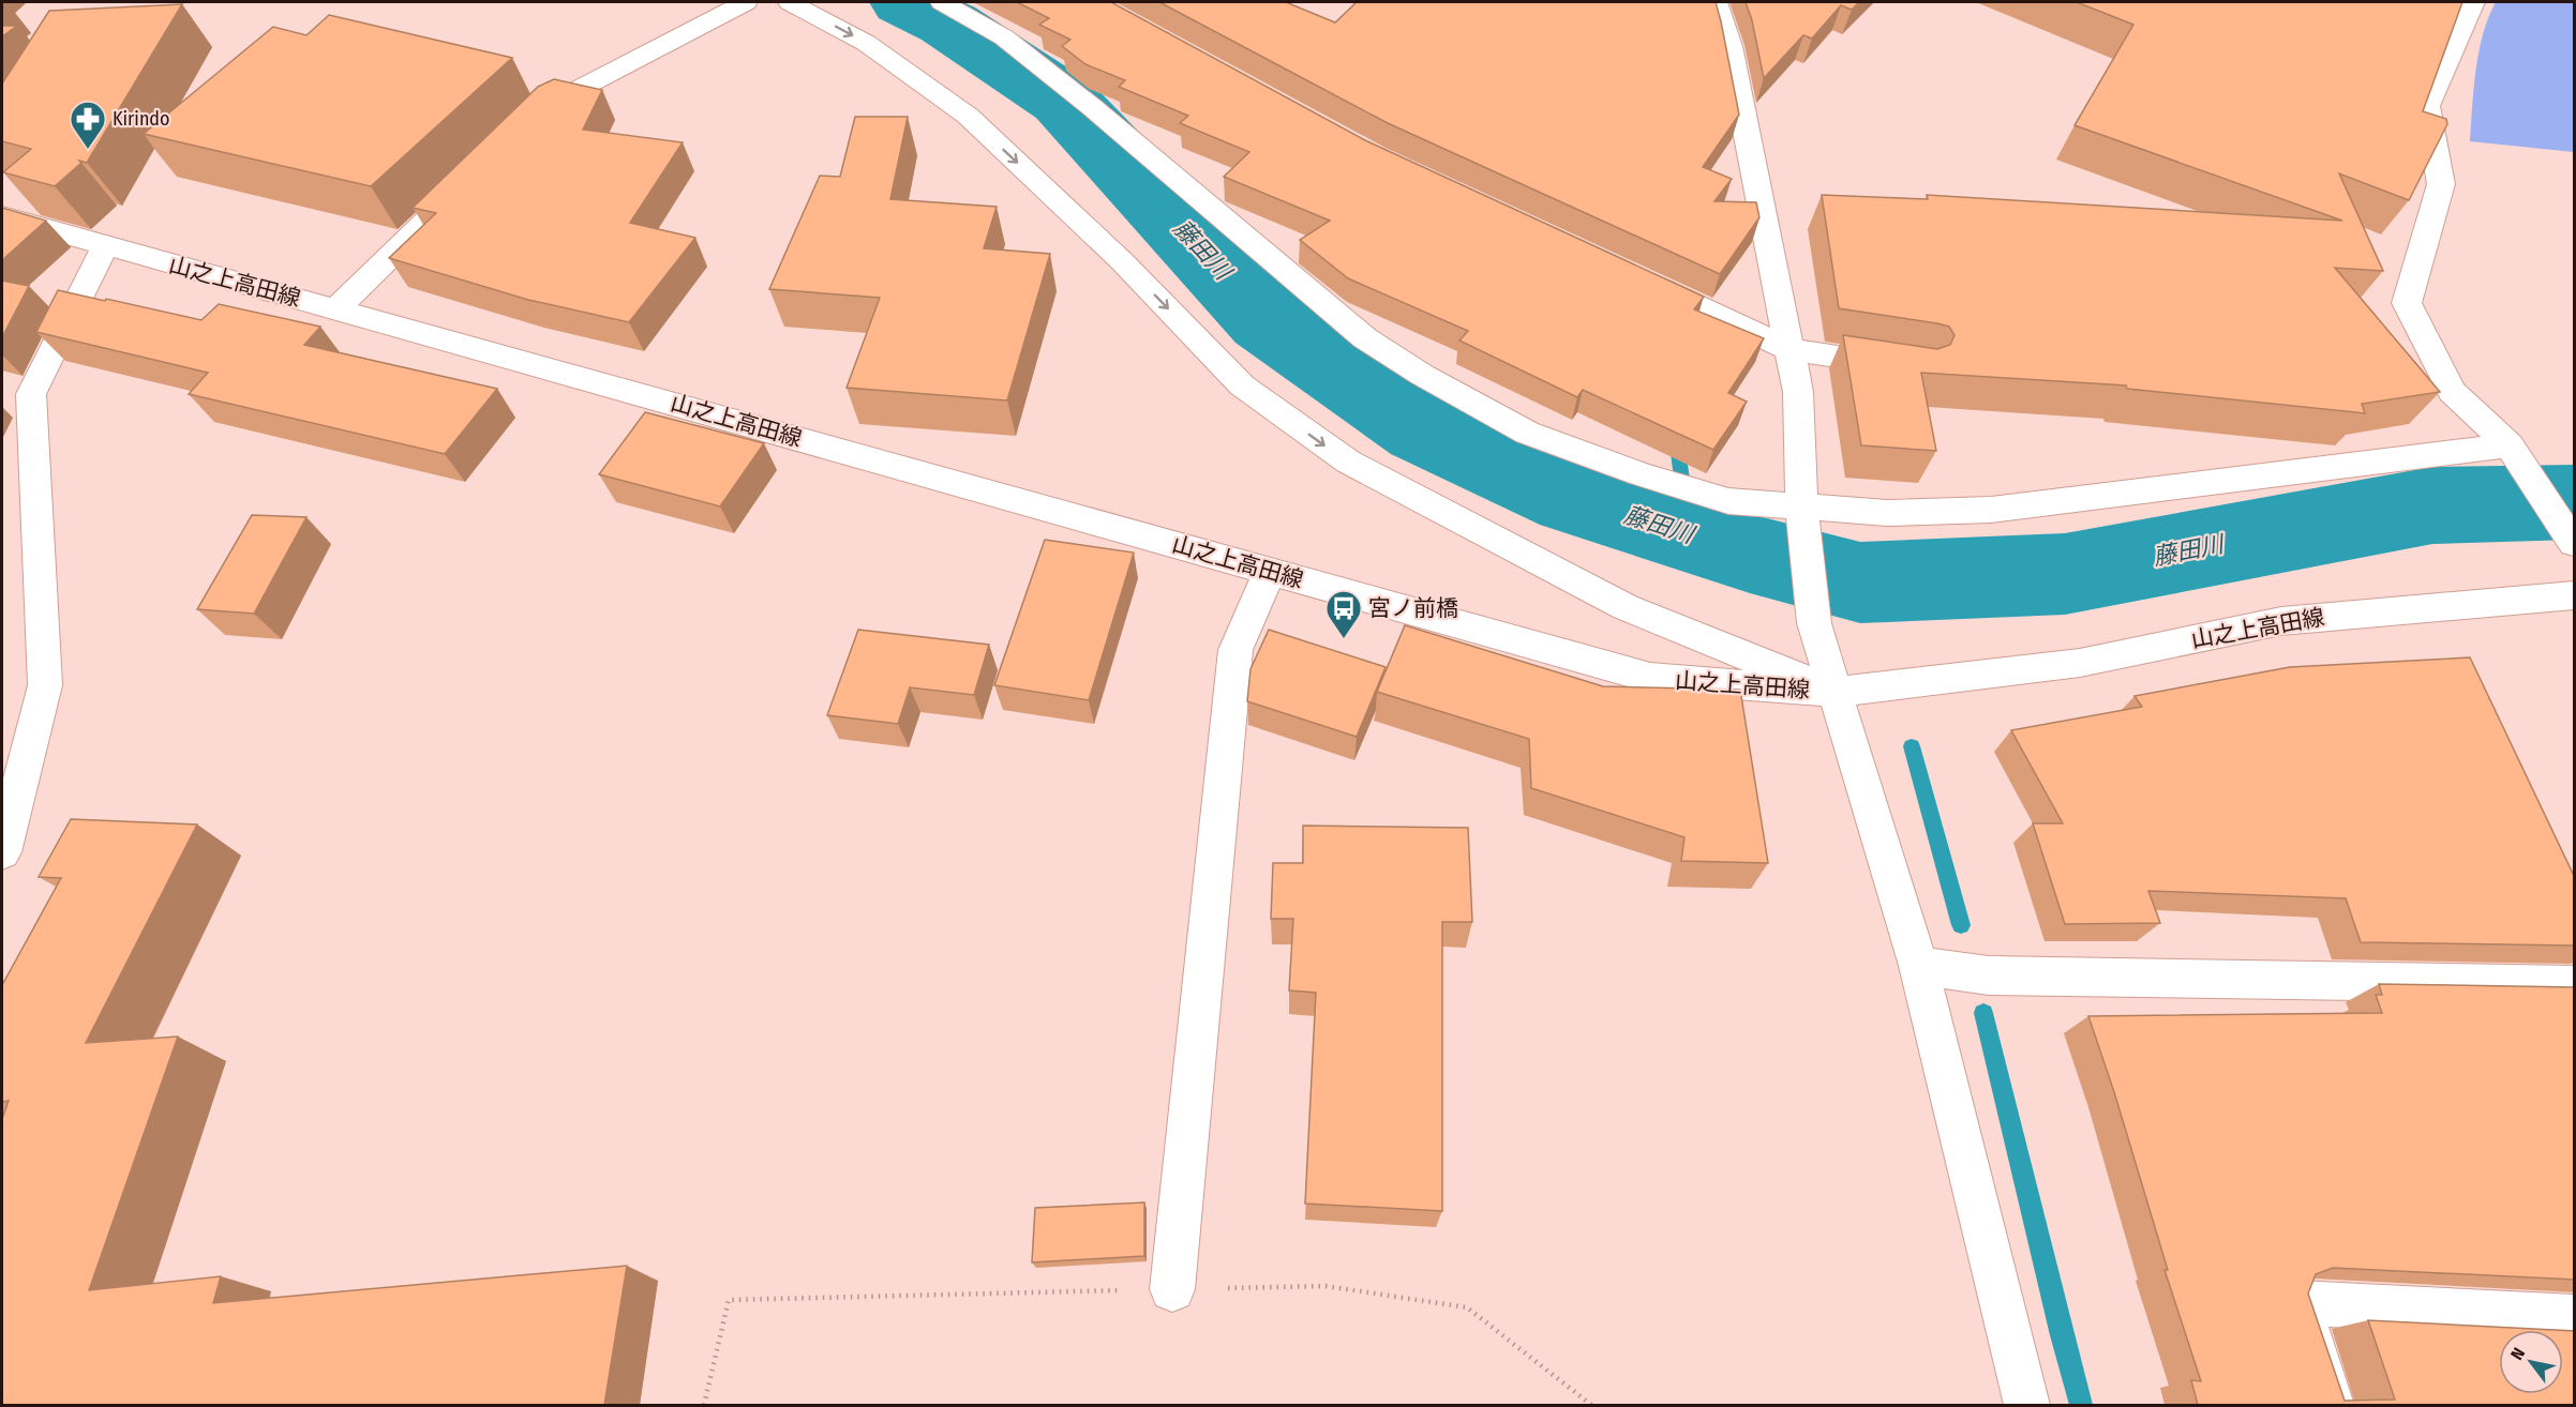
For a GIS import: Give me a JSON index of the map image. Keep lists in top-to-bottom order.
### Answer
{
  "streets": {
    "street": ["山之上高田線"]
  },
  "water": ["藤田川"],
  "places": {
    "pharmacy": ["Kirindo"],
    "bus stop": ["宮ノ前橋"]
  },
  "north": "top left"
}
